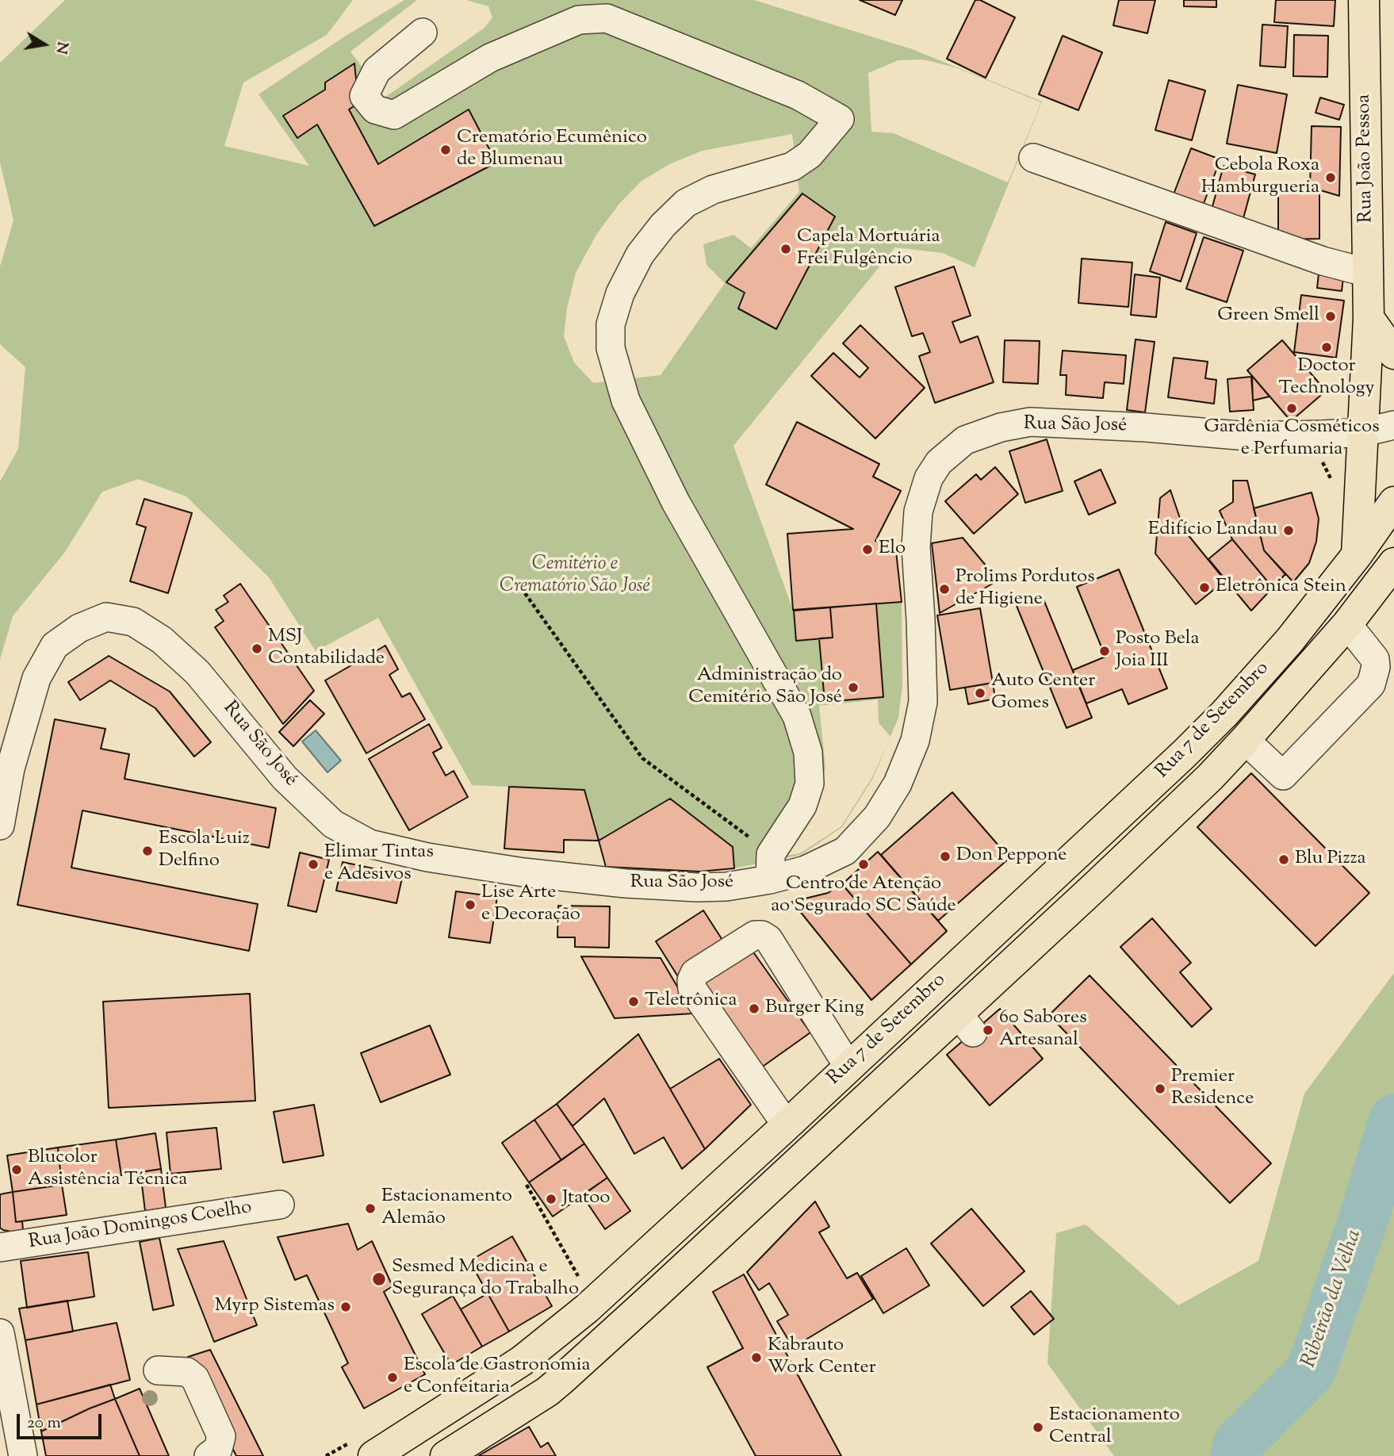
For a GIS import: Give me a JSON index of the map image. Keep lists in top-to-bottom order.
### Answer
{
  "streets": {
    "main road": ["Rua João Pessoa", "Rua 7 de Setembro"],
    "street": ["Rua São José", "Rua João Domingos Coelho"]
  },
  "crossings": [
    ["Rua João Pessoa", "Rua São José"]
  ],
  "water": ["Ribeirão da Velha"],
  "parks": ["Cemitério e Crematório São José"],
  "places": [
    "Crematório Ecumênico de Blumenau",
    "Cebola Roxa Hamburgueria",
    "Capela Mortuária Frei Fulgêncio",
    "Green Smell",
    "Doctor Technology",
    "Gardênia Cosméticos e Perfumaria",
    "Edifício Landau",
    "Elo",
    "Eletrônica Stein",
    "Prolims Pordutos de Higiene",
    "MSJ Contabilidade",
    "Posto Bela Joia III",
    "Administração do Cemitério São José",
    "Auto Center Gomes",
    "Escola Luiz Delfino",
    "Don Peppone",
    "Blu Pizza",
    "Elimar Tintas e Adesivos",
    "Centro de Atenção ao Segurado SC Saúde",
    "Lise Arte e Decoração",
    "Teletrônica",
    "Burger King",
    "60 Sabores Artesanal",
    "Premier Residence",
    "Blucolor Assistência Técnica",
    "Jtatoo",
    "Estacionamento Alemão",
    "Sesmed Medicina e Segurança do Trabalho",
    "Myrp Sistemas",
    "Kabrauto Work Center",
    "Escola de Gastronomia e Confeitaria",
    "Estacionamento Central"
  ],
  "scale_bar": "20 m",
  "north": "right"
}
